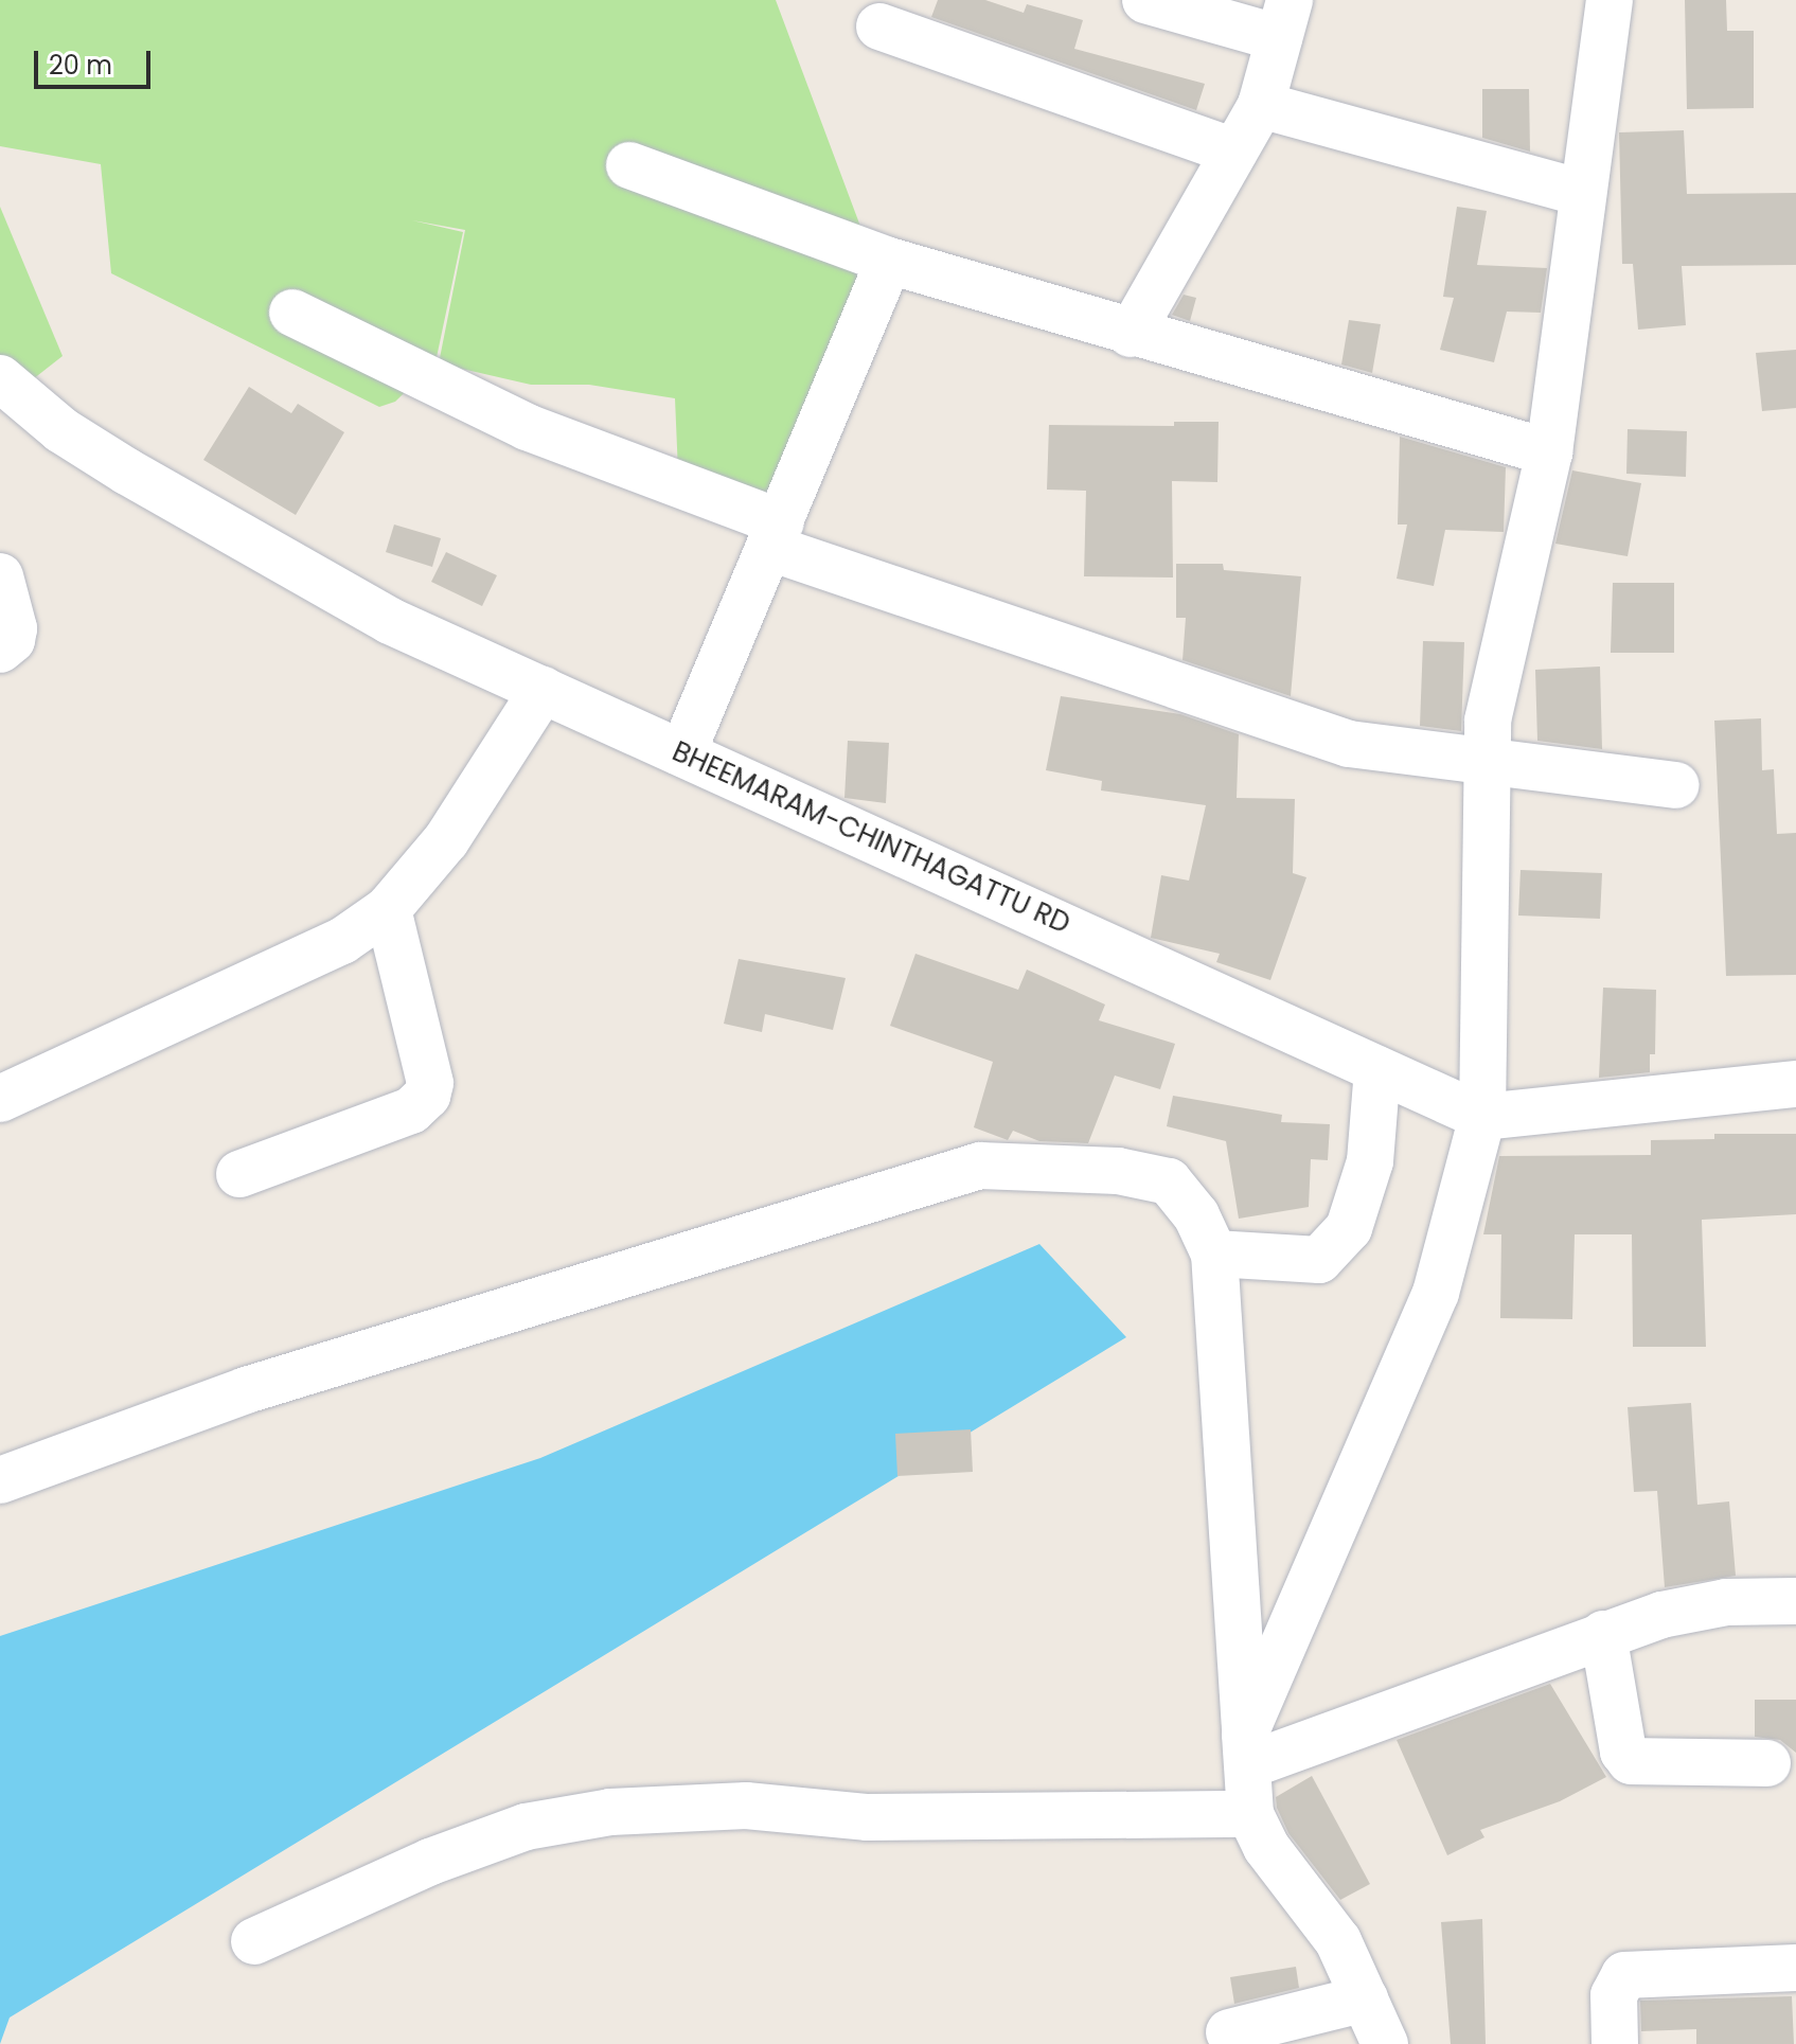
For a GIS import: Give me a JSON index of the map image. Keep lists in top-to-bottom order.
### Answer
{
  "streets": {
    "street": ["BHEEMARAM-CHINTHAGATTU RD"]
  },
  "scale_bar": "20 m"
}
